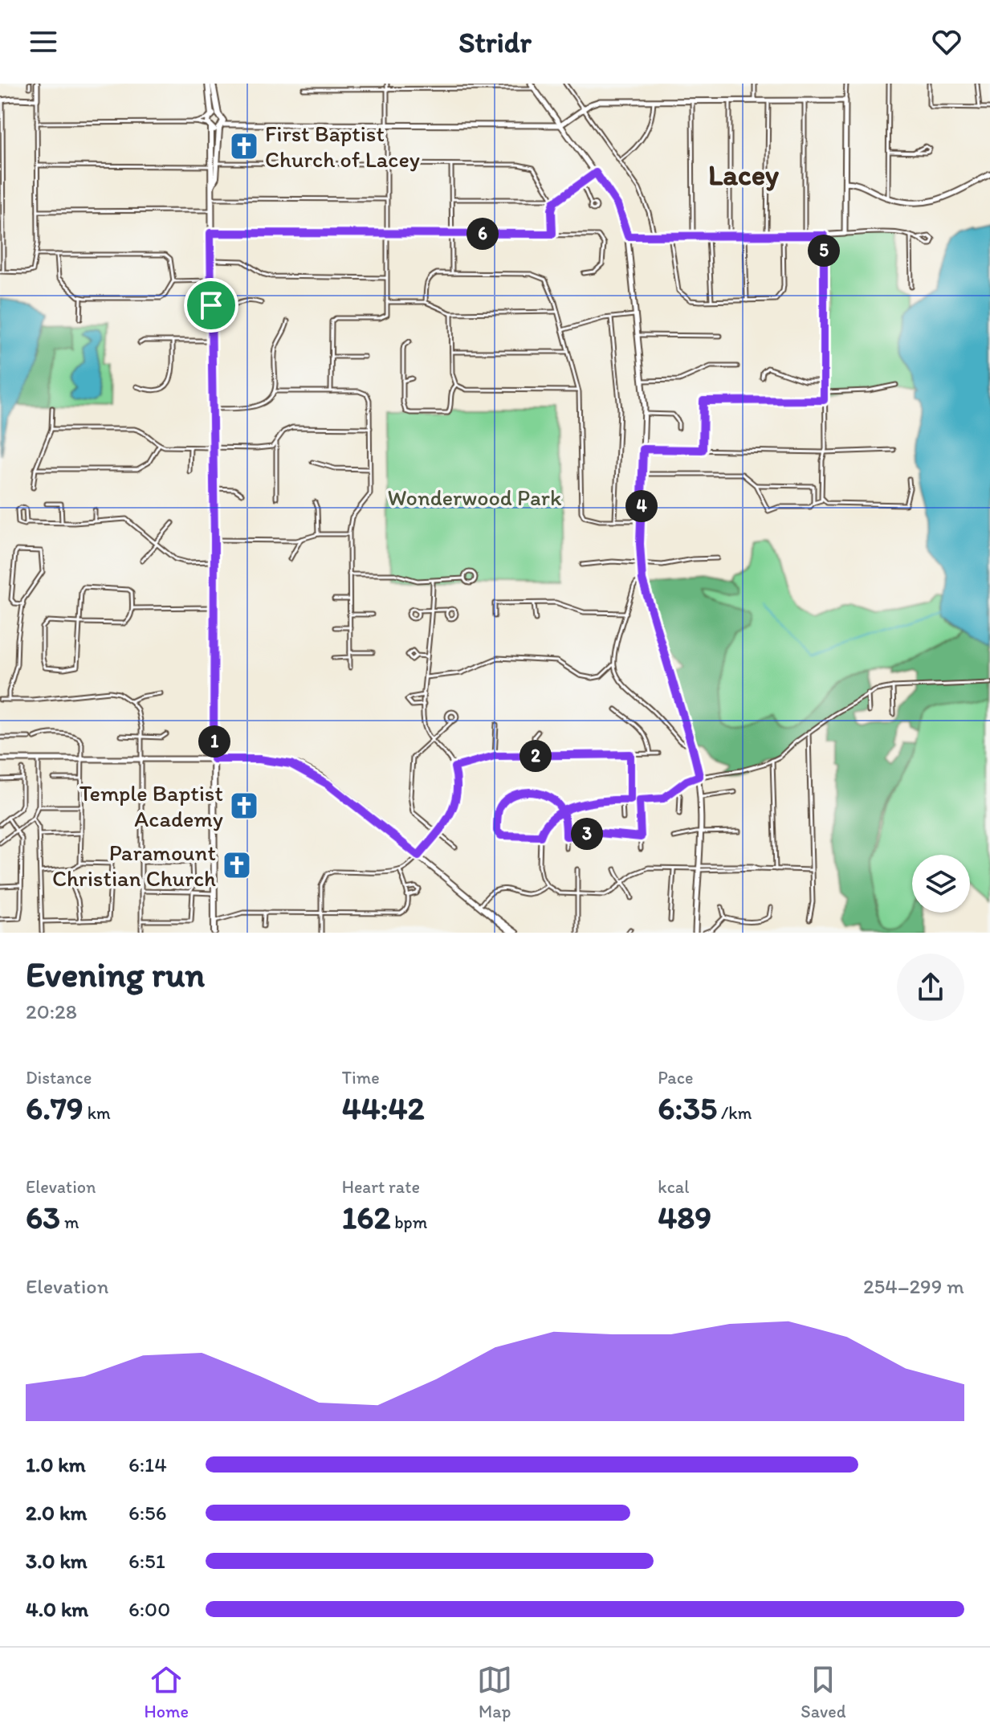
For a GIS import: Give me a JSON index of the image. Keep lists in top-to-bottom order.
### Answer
{
  "districts": ["Lacey"],
  "parks": ["Wonderwood Park"],
  "places": {
    "church": ["First Baptist Church of Lacey", "Temple Baptist Academy", "Paramount Christian Church"]
  },
  "page": {
    "header": "Stridr",
    "pins": [
      "6",
      "5",
      "4",
      "1",
      "2",
      "3"
    ],
    "heading": ["Evening run", "20:28"],
    "stats": [
      ["Distance", "6.79 km"],
      ["Time", "44:42"],
      ["Pace", "6:35 /km"],
      ["Elevation", "63 m"],
      ["Heart rate", "162 bpm"],
      ["kcal", "489"]
    ],
    "chart": ["Elevation", "254–299 m"],
    "list": [
      {
        "name": "1.0 km",
        "note": "6:14"
      },
      {
        "name": "2.0 km",
        "note": "6:56"
      },
      {
        "name": "3.0 km",
        "note": "6:51"
      },
      {
        "name": "4.0 km",
        "note": "6:00"
      }
    ],
    "tabs": ["Home", "Map", "Saved"]
  }
}
